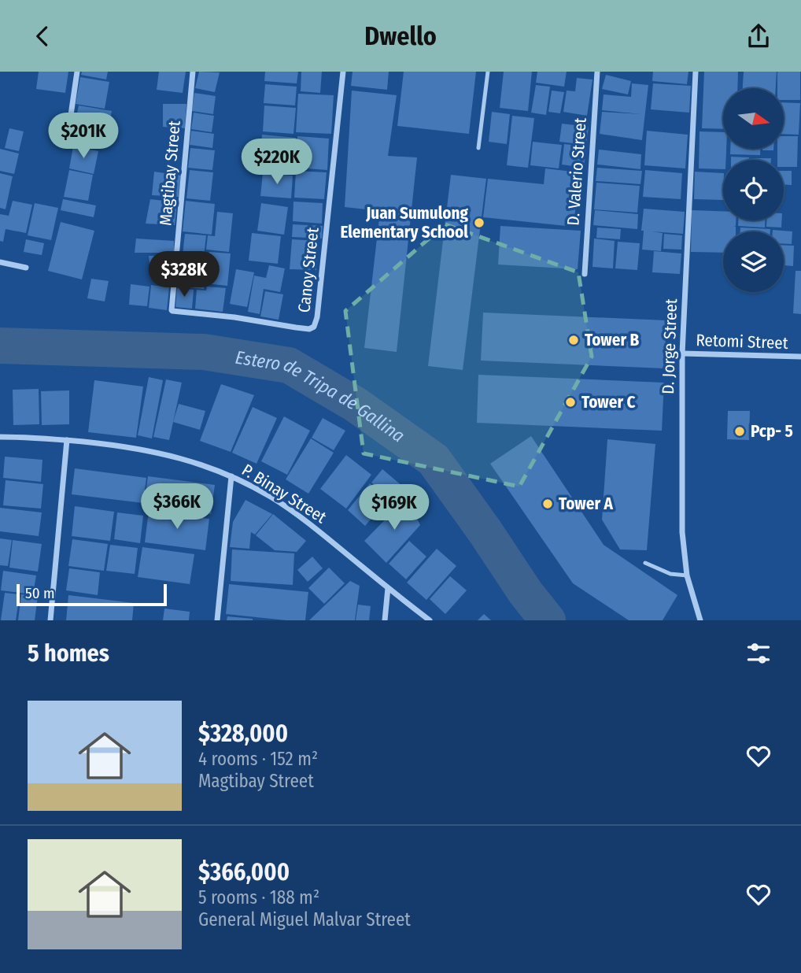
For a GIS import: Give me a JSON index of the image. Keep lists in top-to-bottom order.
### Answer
{
  "streets": {
    "street": [
      "D. Valerio Street",
      "Magtibay Street",
      "Canoy Street",
      "Retomi Street",
      "D. Jorge Street",
      "P. Binay Street"
    ]
  },
  "crossings": [
    ["Magtibay Street", "Canoy Street"],
    ["Retomi Street", "D. Jorge Street"]
  ],
  "water": ["Estero de Tripa de Gallina"],
  "places": [
    "Juan Sumulong Elementary School",
    "Tower B",
    "Tower C",
    "Pcp- 5",
    "Tower A"
  ],
  "scale_bar": "50 m",
  "north": "right",
  "page": {
    "header": "Dwello",
    "price": [
      "$201K",
      "$220K",
      "$328K",
      "$366K",
      "$169K"
    ],
    "scale": "50 m",
    "heading": "5 homes",
    "list": [
      {
        "name": "$328,000",
        "note": "4 rooms · 152 m² · Magtibay Street"
      },
      {
        "name": "$366,000",
        "note": "5 rooms · 188 m² · General Miguel Malvar Street"
      }
    ]
  }
}
